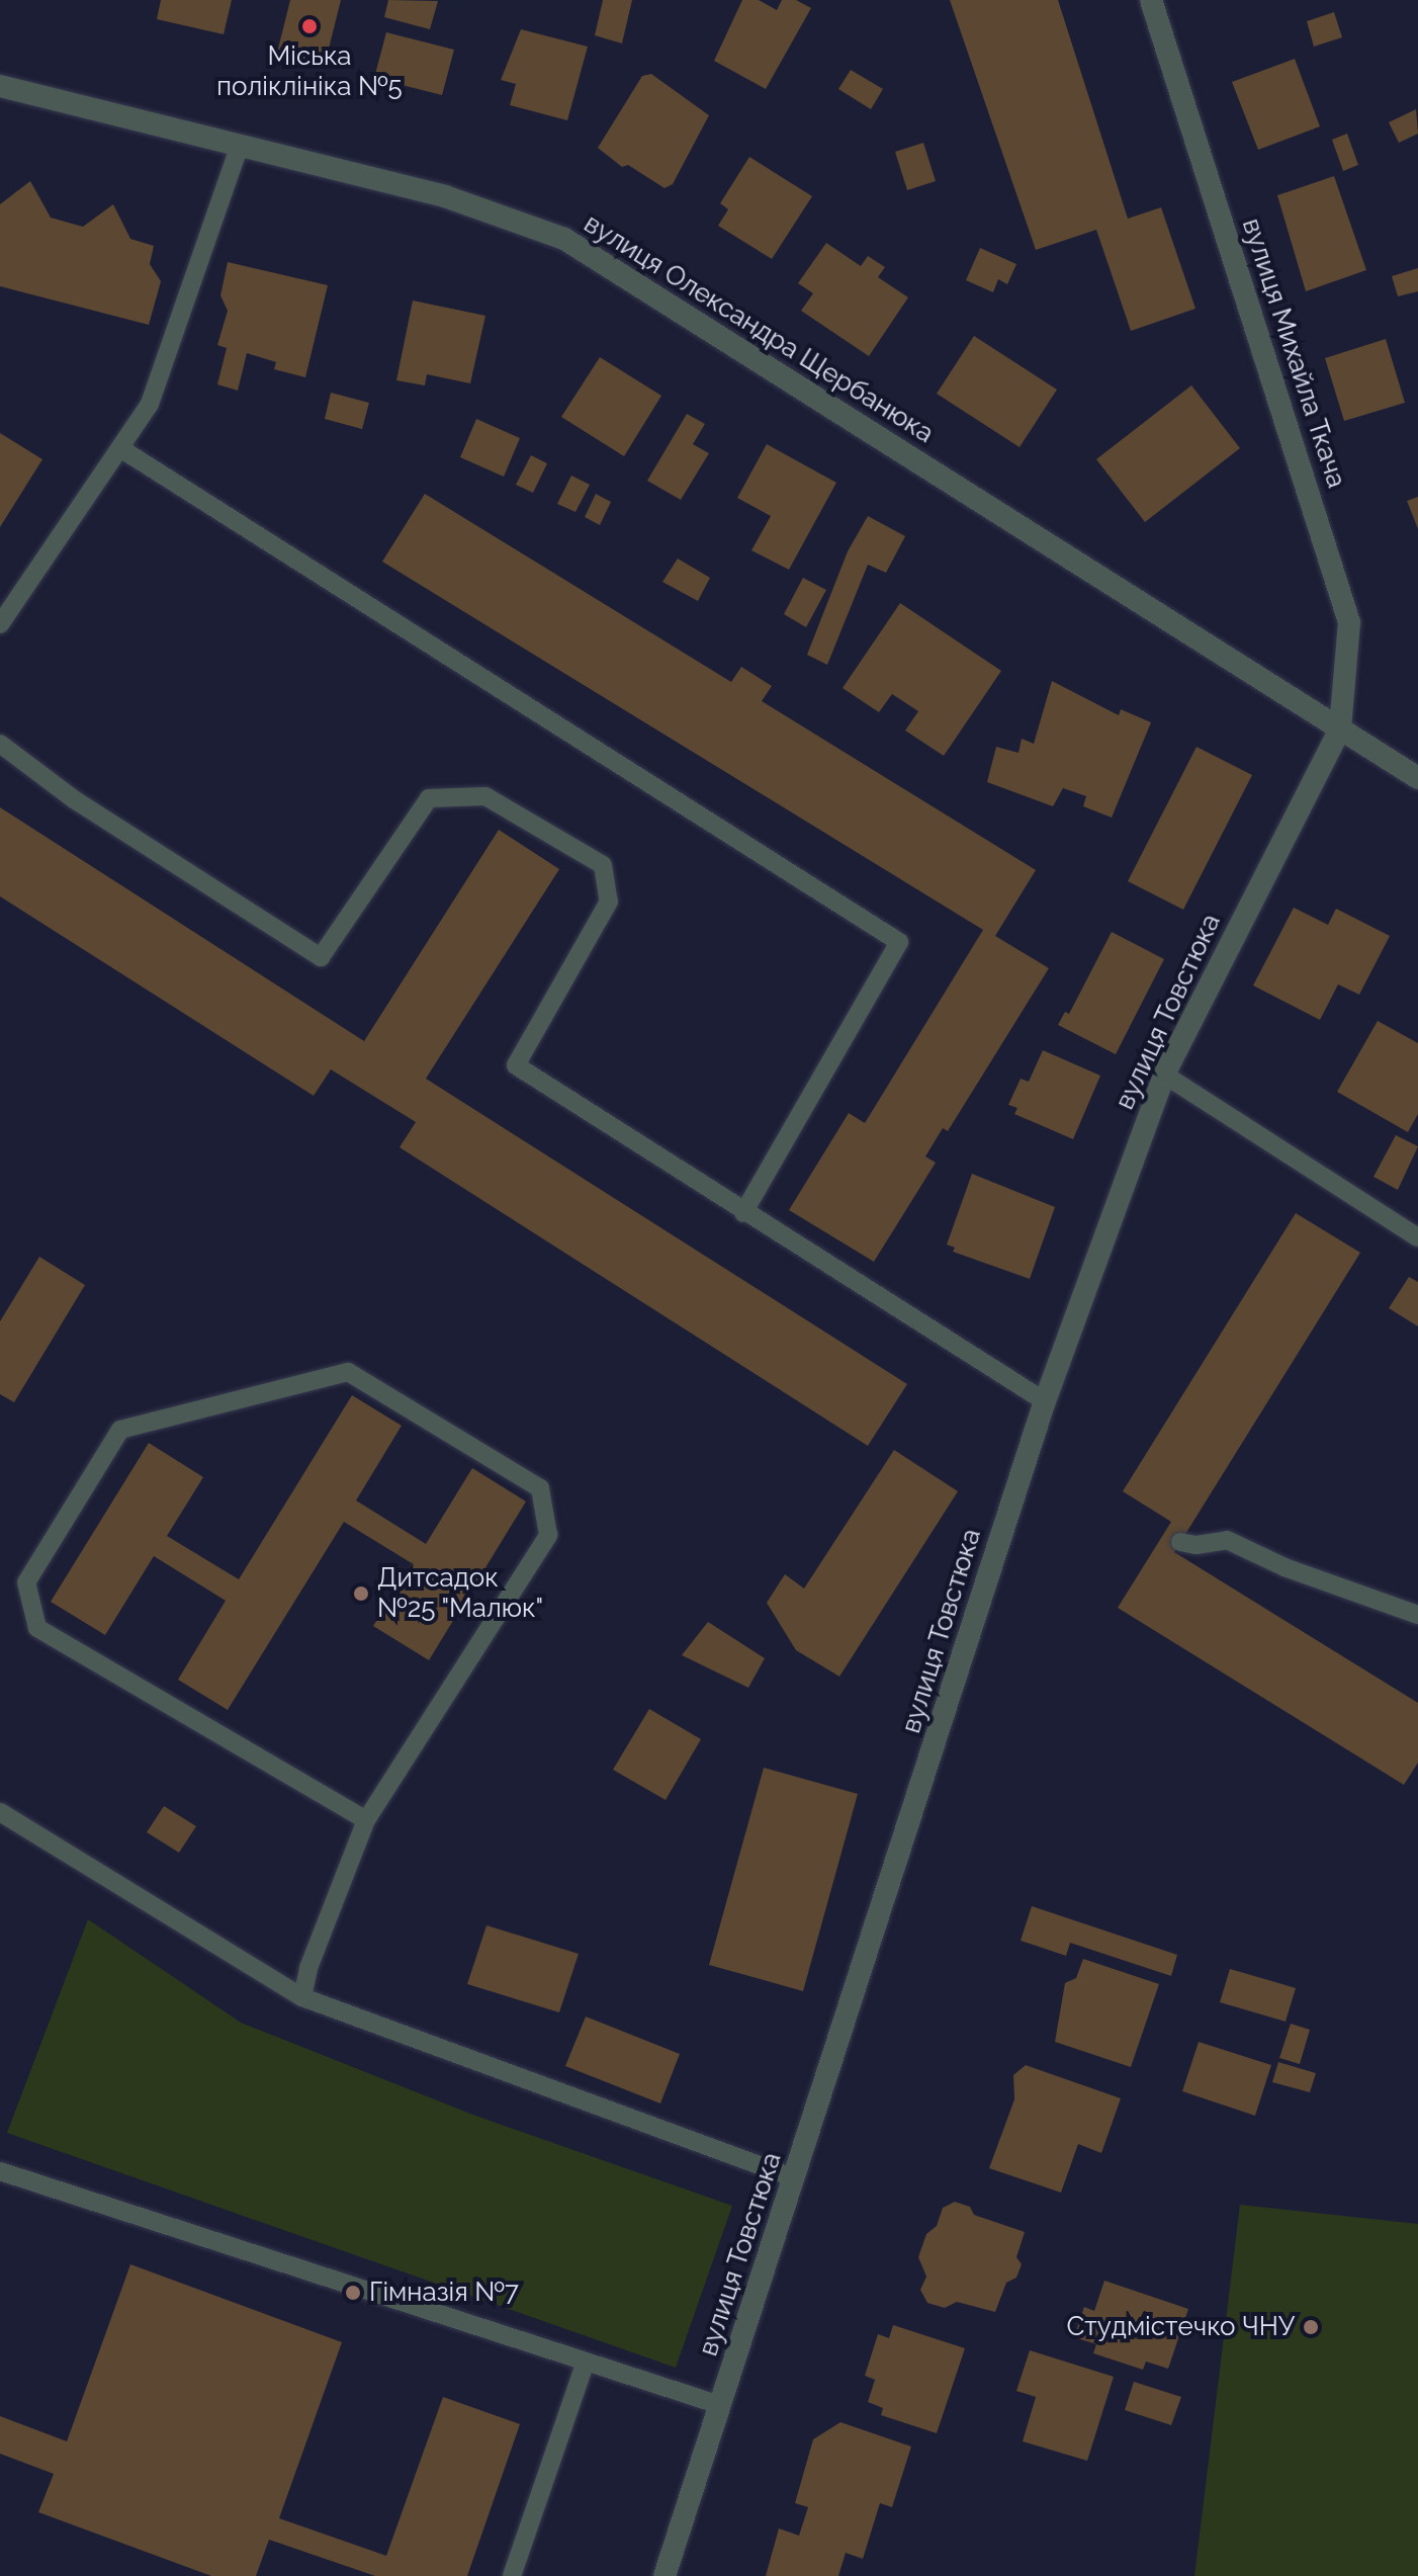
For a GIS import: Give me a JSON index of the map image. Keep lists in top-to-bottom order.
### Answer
{
  "streets": {
    "street": ["вулиця Олександра Щербанюка", "вулиця Михайла Ткача", "вулиця Товстюка"]
  },
  "crossings": [
    ["вулиця Олександра Щербанюка", "вулиця Михайла Ткача"],
    ["вулиця Олександра Щербанюка", "вулиця Товстюка"],
    ["вулиця Михайла Ткача", "вулиця Товстюка"]
  ],
  "places": [
    "Міська поліклініка №5",
    "Дитсадок №25 \"Малюк\"",
    "Гімназія №7",
    "Студмістечко ЧНУ"
  ]
}
